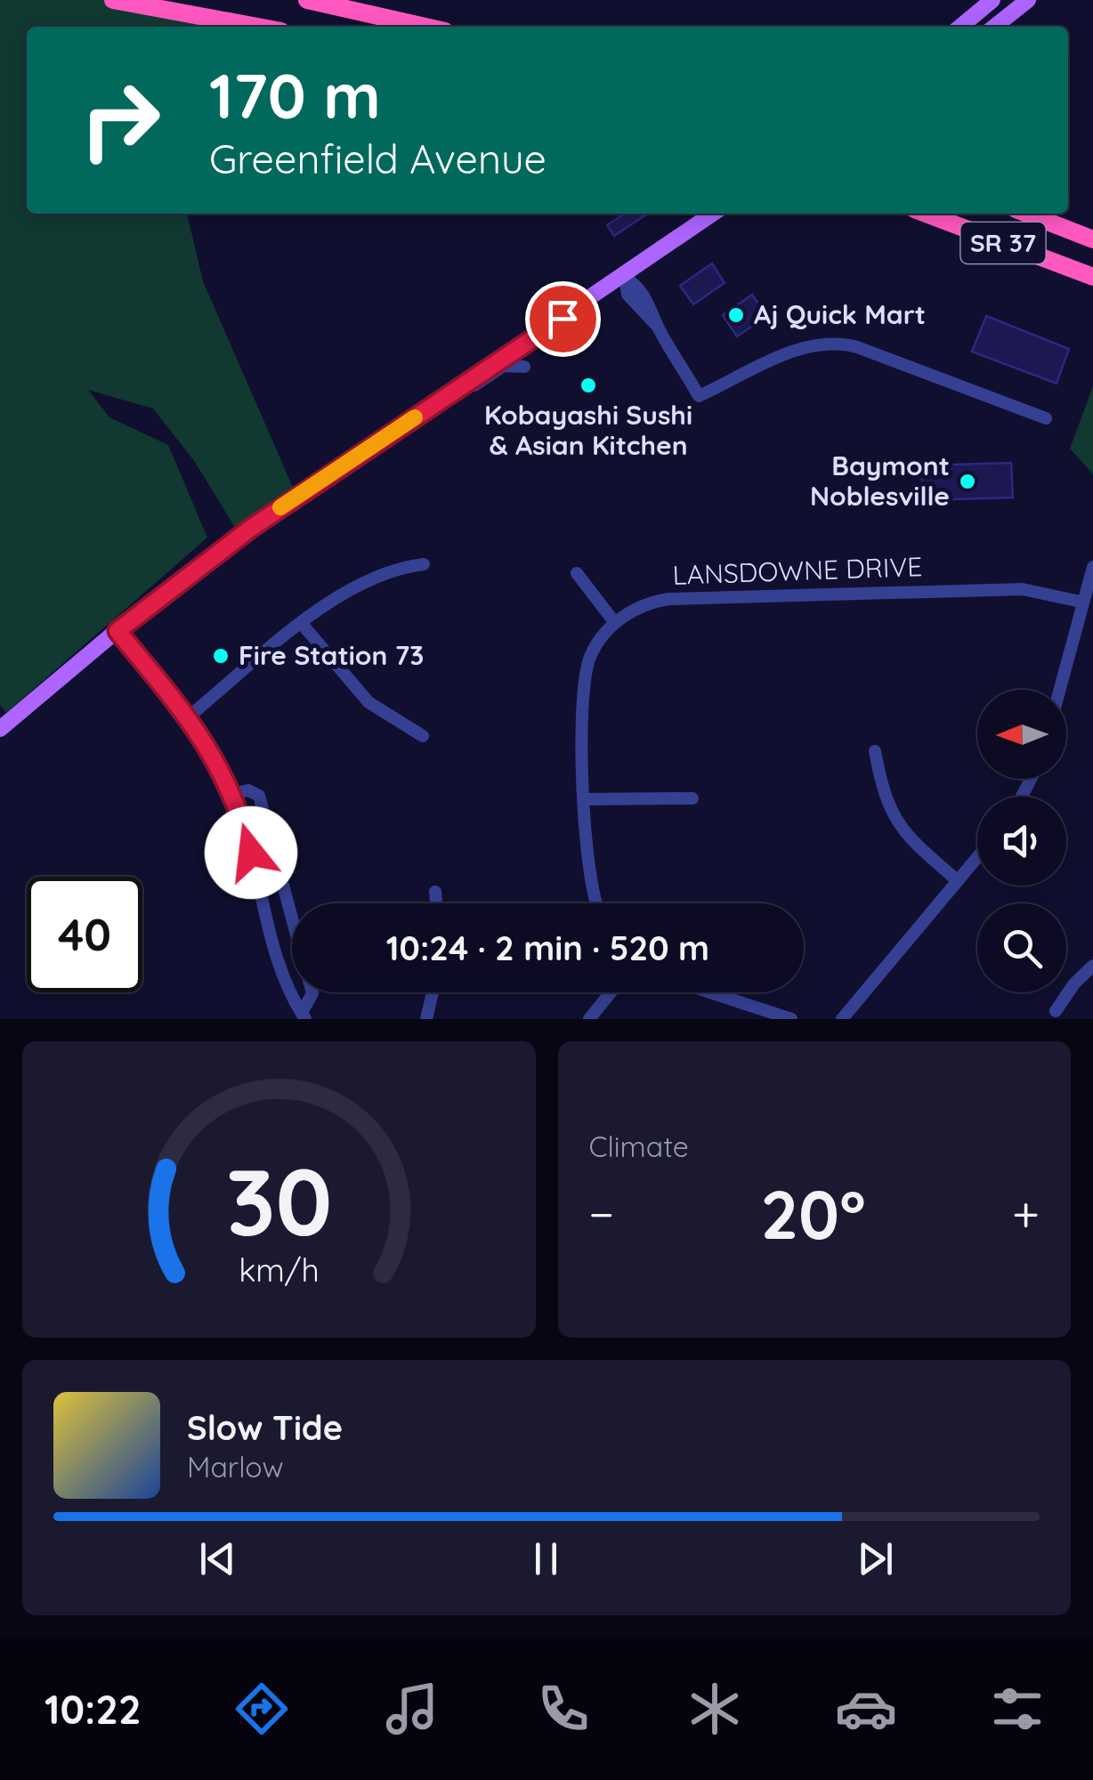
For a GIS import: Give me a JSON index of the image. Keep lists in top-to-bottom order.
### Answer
{
  "streets": {
    "highway": ["SR 37"],
    "street": ["LANSDOWNE DRIVE"]
  },
  "places": [
    "Aj Quick Mart",
    "Kobayashi Sushi & Asian Kitchen",
    "Baymont Noblesville",
    "Fire Station 73"
  ],
  "north": "left",
  "page": {
    "turn": ["170 m", "Greenfield Avenue"],
    "limit": "40",
    "trip": "10:24 · 2 min · 520 m",
    "tile": "Climate",
    "heat": ["−", "20°", "+"],
    "song": ["Slow Tide", "Marlow"],
    "tabs": "10:22",
    "gauge": ["30", "km/h"]
  }
}
